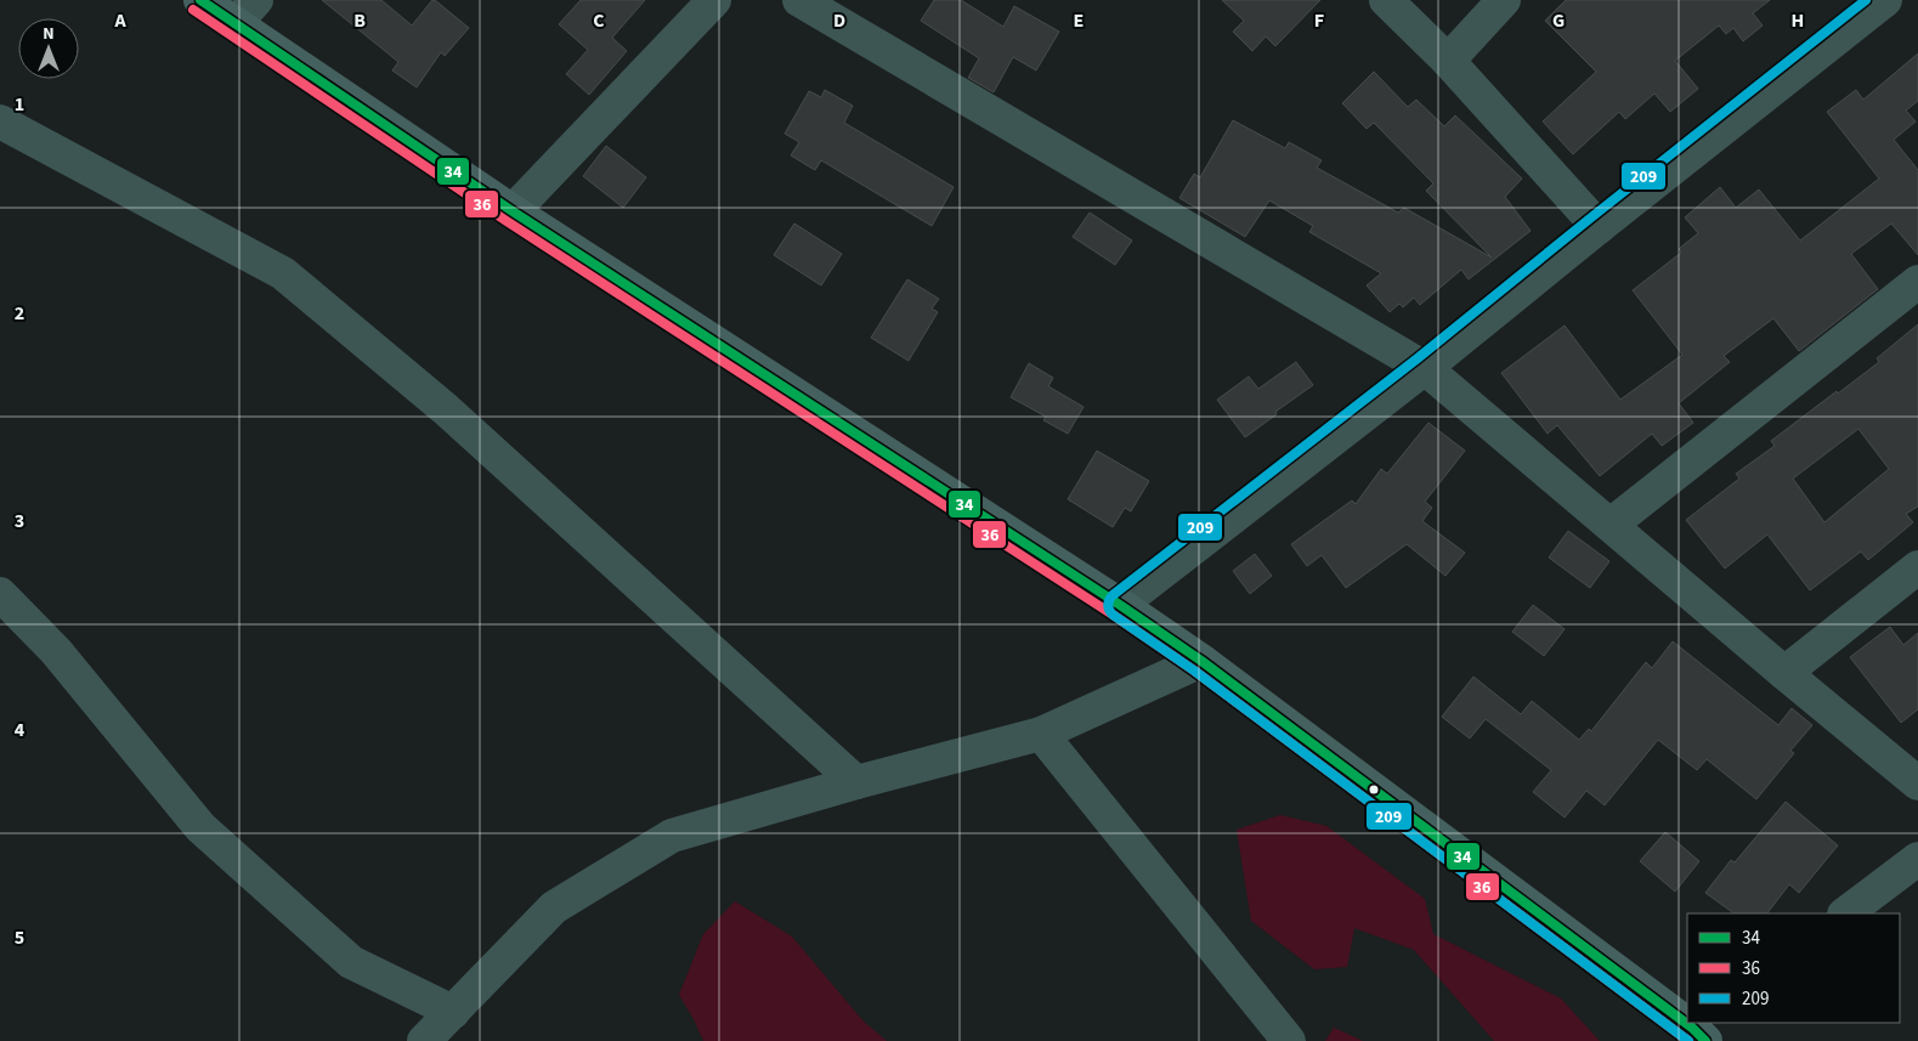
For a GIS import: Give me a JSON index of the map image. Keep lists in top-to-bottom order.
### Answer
{
  "lines": ["transit line 34", "transit line 209", "transit line 36"],
  "legend": ["34", "36", "209"],
  "north": "top",
  "grid": {
    "columns": [
      "A",
      "B",
      "C",
      "D",
      "E",
      "F",
      "G",
      "H"
    ],
    "rows": [
      "1",
      "2",
      "3",
      "4",
      "5"
    ]
  }
}
